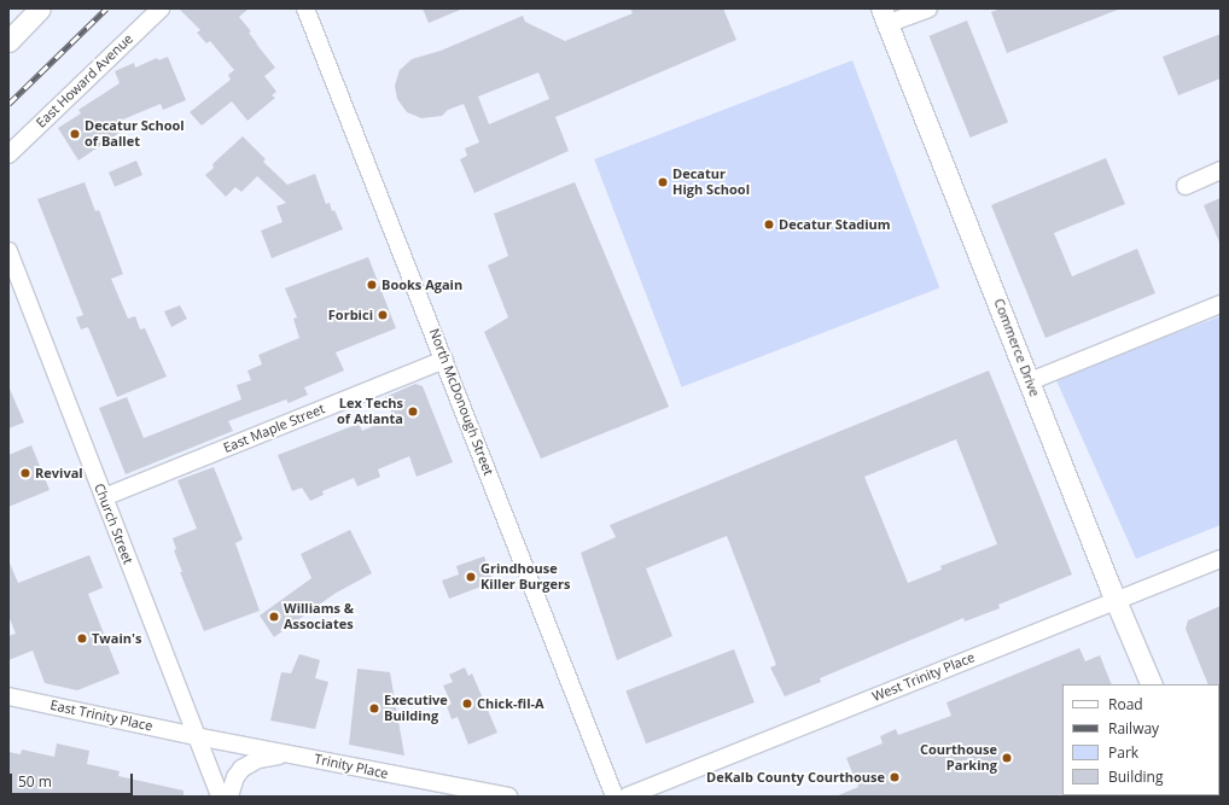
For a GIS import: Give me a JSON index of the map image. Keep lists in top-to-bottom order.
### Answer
{
  "streets": {
    "main road": ["Commerce Drive"],
    "street": [
      "East Howard Avenue",
      "North McDonough Street",
      "East Maple Street",
      "Church Street",
      "West Trinity Place",
      "East Trinity Place",
      "Trinity Place"
    ]
  },
  "crossings": [
    ["Commerce Drive", "West Trinity Place"],
    ["North McDonough Street", "East Maple Street"],
    ["East Maple Street", "Church Street"],
    ["Church Street", "East Trinity Place"],
    ["Church Street", "Trinity Place"],
    ["East Trinity Place", "Trinity Place"]
  ],
  "places": [
    "Decatur School of Ballet",
    "Decatur High School",
    "Decatur Stadium",
    "Books Again",
    "Forbici",
    "Lex Techs of Atlanta",
    "Revival",
    "Grindhouse Killer Burgers",
    "Williams & Associates",
    "Twain's",
    "Chick-fil-A",
    "Executive Building",
    "Courthouse Parking",
    "DeKalb County Courthouse"
  ],
  "legend": [
    "Road",
    "Railway",
    "Park",
    "Building"
  ],
  "scale_bar": "50 m"
}
